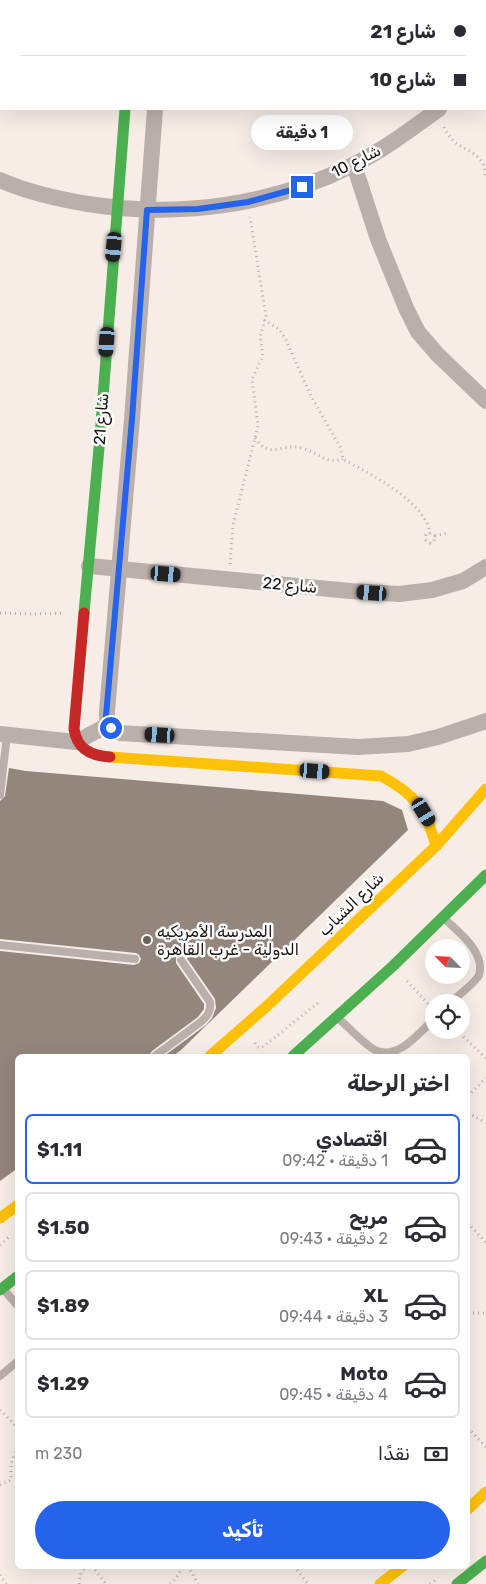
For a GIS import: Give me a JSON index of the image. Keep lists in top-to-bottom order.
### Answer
{
  "streets": {
    "street": [
      "شارع 10",
      "شارع 21",
      "شارع 22",
      "شارع الشباب"
    ]
  },
  "crossings": [
    ["شارع 10", "شارع 21"],
    ["شارع 21", "شارع 22"]
  ],
  "places": ["المدرسة الأمريكيه الدولية - غرب القاهرة"],
  "north": "top left",
  "page": {
    "banner": ["شارع 21", "شارع 10"],
    "bubble": "1 دقيقة",
    "heading": "اختر الرحلة",
    "list": [
      {
        "name": "اقتصادي",
        "note": "1 دقيقة · 09:42",
        "value": "$1.11"
      },
      {
        "name": "مريح",
        "note": "2 دقيقة · 09:43",
        "value": "$1.50"
      },
      {
        "name": "XL",
        "note": "3 دقيقة · 09:44",
        "value": "$1.89"
      },
      {
        "name": "Moto",
        "note": "4 دقيقة · 09:45",
        "value": "$1.29"
      }
    ],
    "pay": ["نقدًا", "230 m"],
    "buttons": "تأكيد"
  }
}
